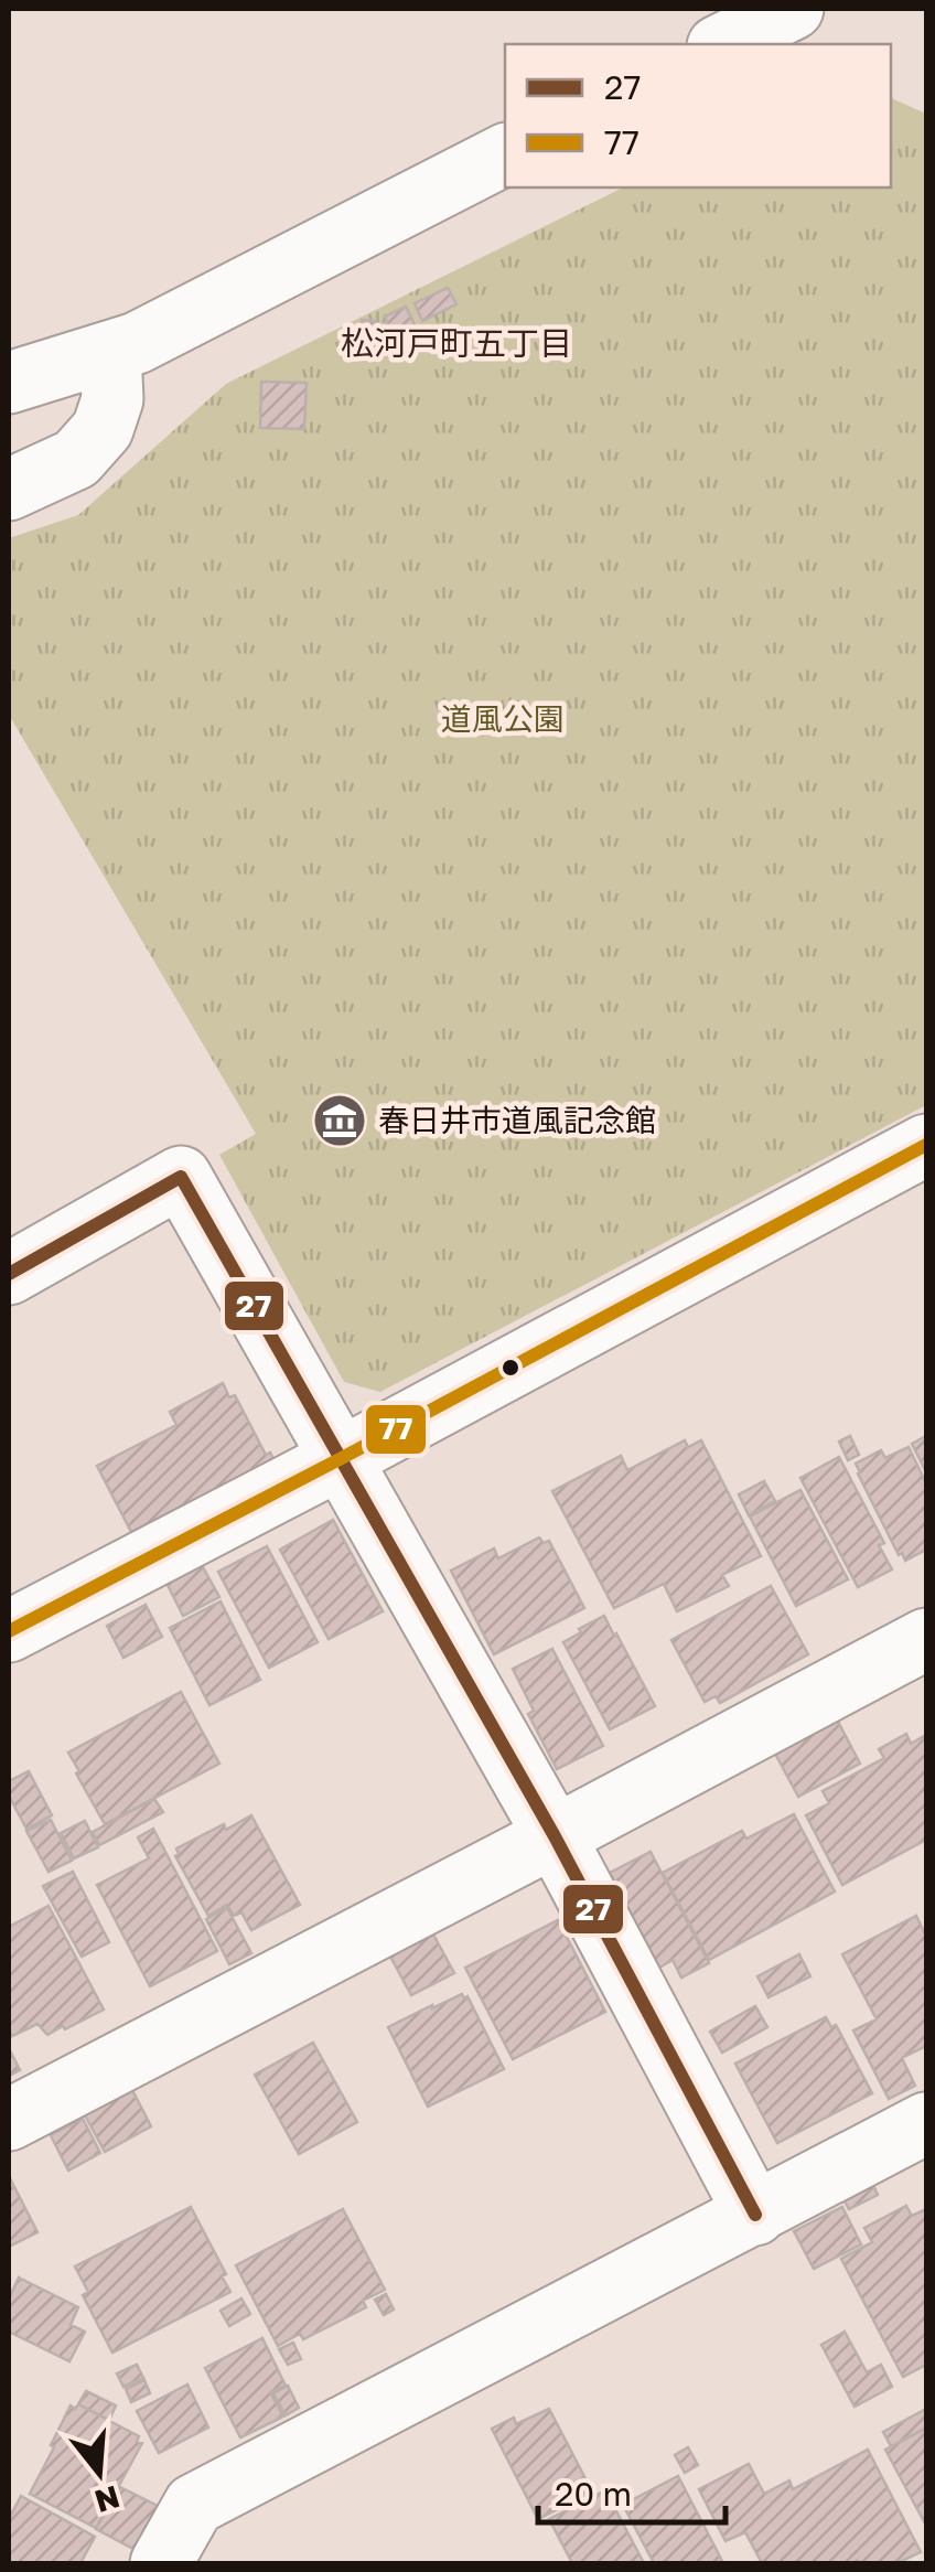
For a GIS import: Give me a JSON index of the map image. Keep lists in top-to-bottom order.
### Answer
{
  "districts": ["松河戸町五丁目"],
  "parks": ["道風公園"],
  "places": {
    "museum": ["春日井市道風記念館"]
  },
  "lines": ["transit line 77", "transit line 27"],
  "legend": ["27", "77"],
  "scale_bar": "20 m",
  "north": "bottom"
}
